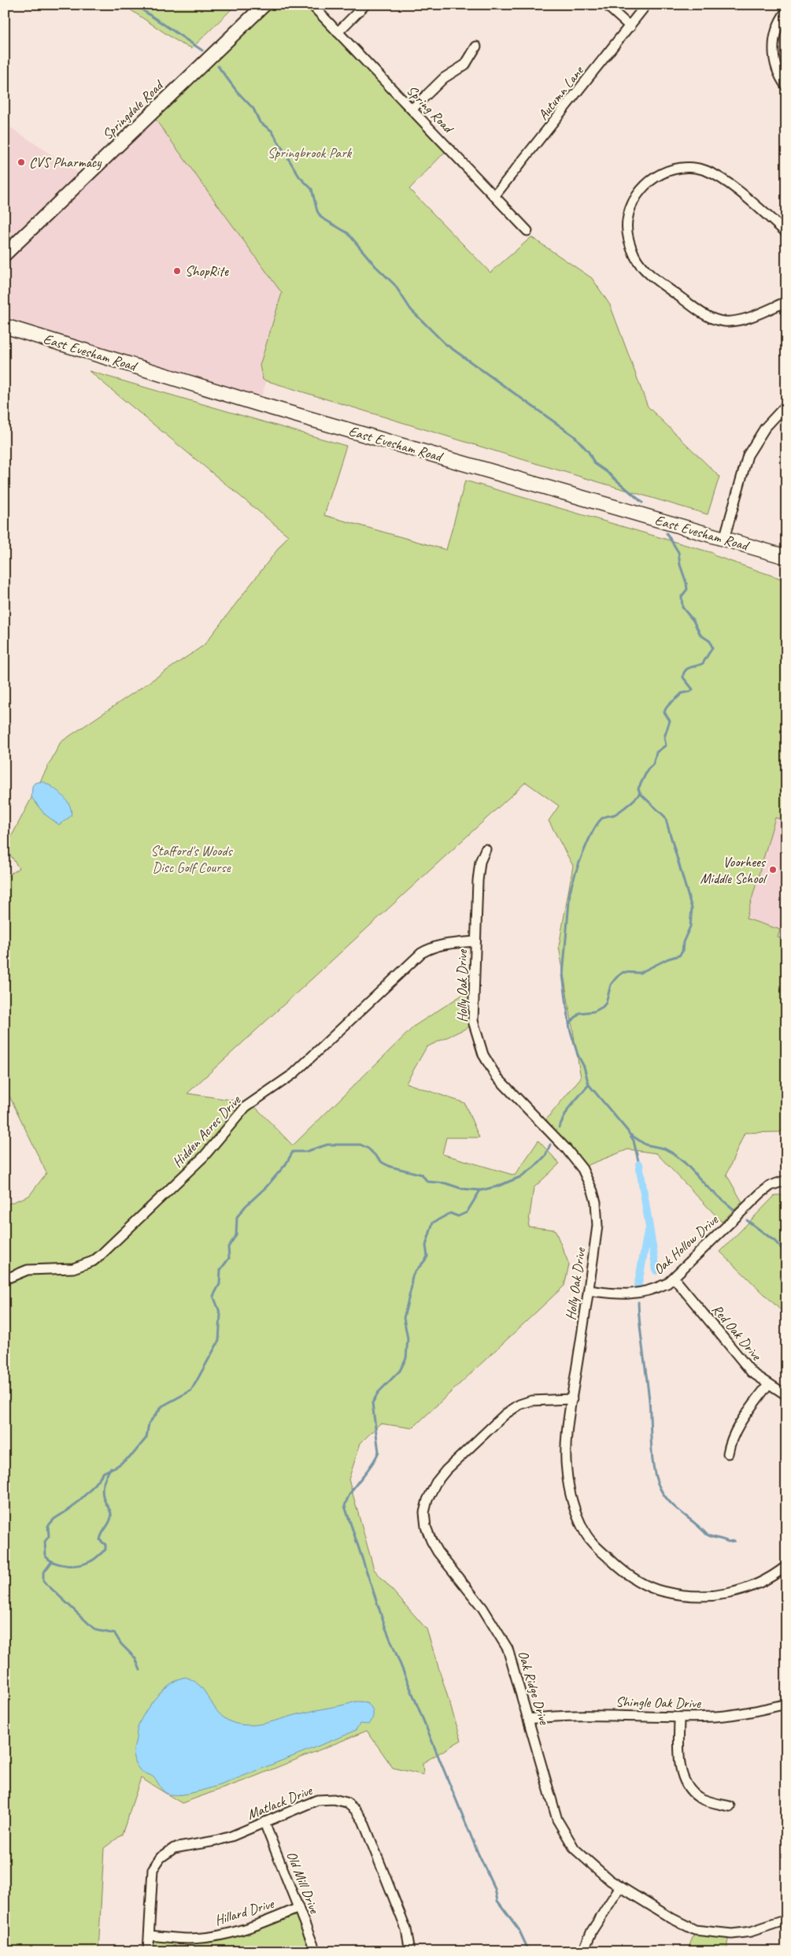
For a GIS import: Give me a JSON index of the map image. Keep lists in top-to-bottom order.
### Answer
{
  "streets": {
    "main road": ["Springdale Road", "East Evesham Road"],
    "street": [
      "Autumn Lane",
      "Spring Road",
      "Holly Oak Drive",
      "Hidden Acres Drive",
      "Oak Hollow Drive",
      "Red Oak Drive",
      "Oak Ridge Drive",
      "Shingle Oak Drive",
      "Matlack Drive",
      "Old Mill Drive",
      "Hillard Drive"
    ]
  },
  "crossings": [
    ["Autumn Lane", "Spring Road"],
    ["Holly Oak Drive", "Hidden Acres Drive"],
    ["Holly Oak Drive", "Oak Hollow Drive"],
    ["Holly Oak Drive", "Oak Ridge Drive"],
    ["Oak Hollow Drive", "Red Oak Drive"],
    ["Oak Ridge Drive", "Shingle Oak Drive"],
    ["Matlack Drive", "Old Mill Drive"],
    ["Matlack Drive", "Hillard Drive"],
    ["Old Mill Drive", "Hillard Drive"]
  ],
  "parks": ["Springbrook Park", "Stafford's Woods Disc Golf Course"],
  "places": ["CVS Pharmacy", "ShopRite", "Voorhees Middle School"]
}
